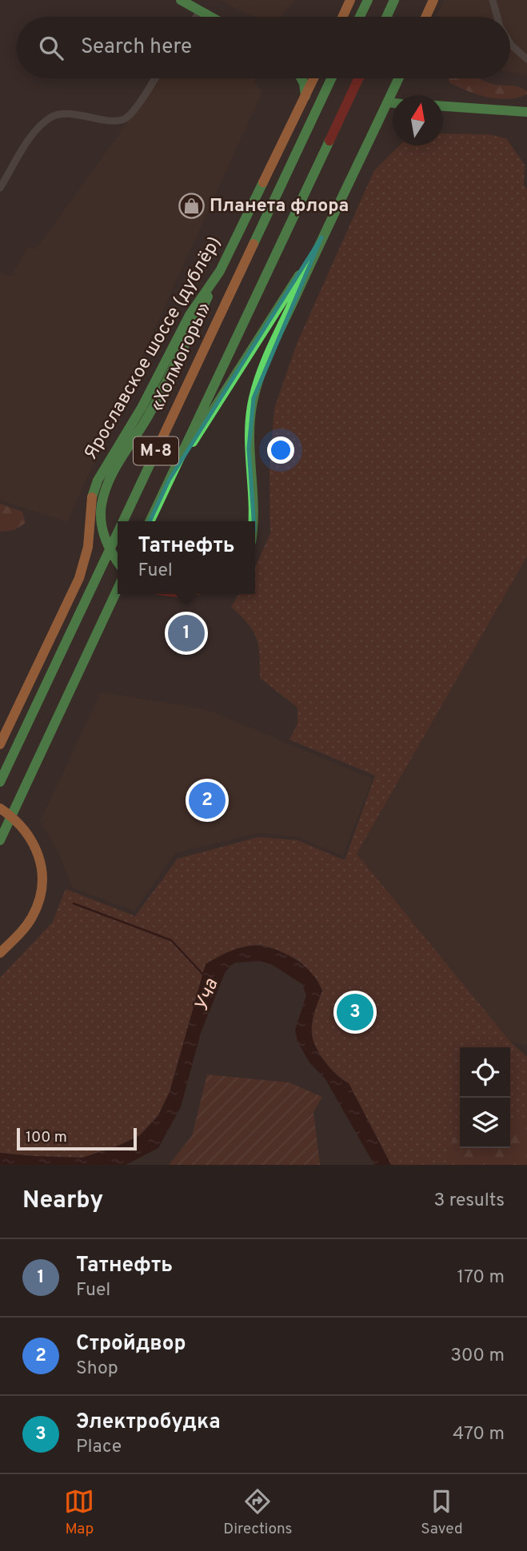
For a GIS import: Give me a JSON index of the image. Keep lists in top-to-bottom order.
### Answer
{
  "streets": {
    "main road": ["Ярославское шоссе (дублёр)", "«Холмогоры»", "М-8"]
  },
  "water": ["Уча"],
  "places": {
    "shop": ["Планета флора"]
  },
  "scale_bar": "100 m",
  "north": "top",
  "page": {
    "search": "Search here",
    "popup": ["Татнефть", "Fuel"],
    "pins": ["1", "2", "3"],
    "scale": "100 m",
    "heading": ["Nearby", "3 results"],
    "list": [
      {
        "mark": "1",
        "name": "Татнефть",
        "note": "Fuel",
        "value": "170 m"
      },
      {
        "mark": "2",
        "name": "Стройдвор",
        "note": "Shop",
        "value": "300 m"
      },
      {
        "mark": "3",
        "name": "Электробудка",
        "note": "Place",
        "value": "470 m"
      }
    ],
    "nav": ["Map", "Directions", "Saved"]
  }
}
